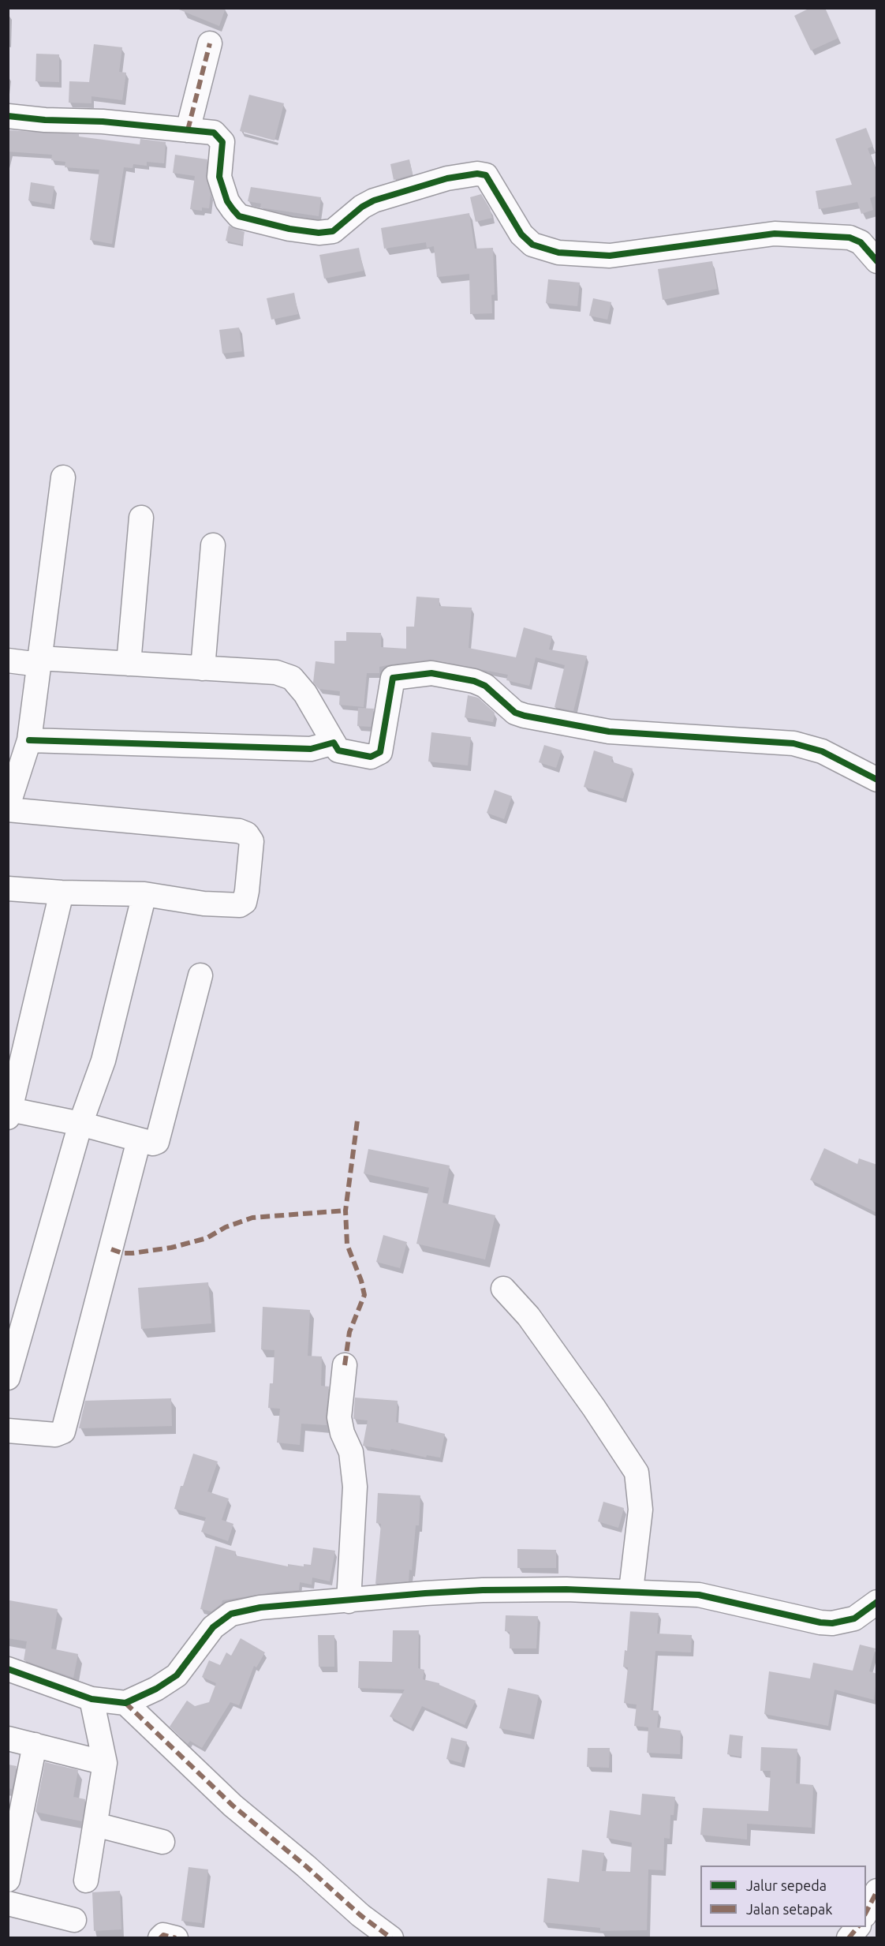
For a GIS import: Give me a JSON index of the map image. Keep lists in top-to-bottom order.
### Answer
{
  "legend": ["Jalur sepeda", "Jalan setapak"]
}
